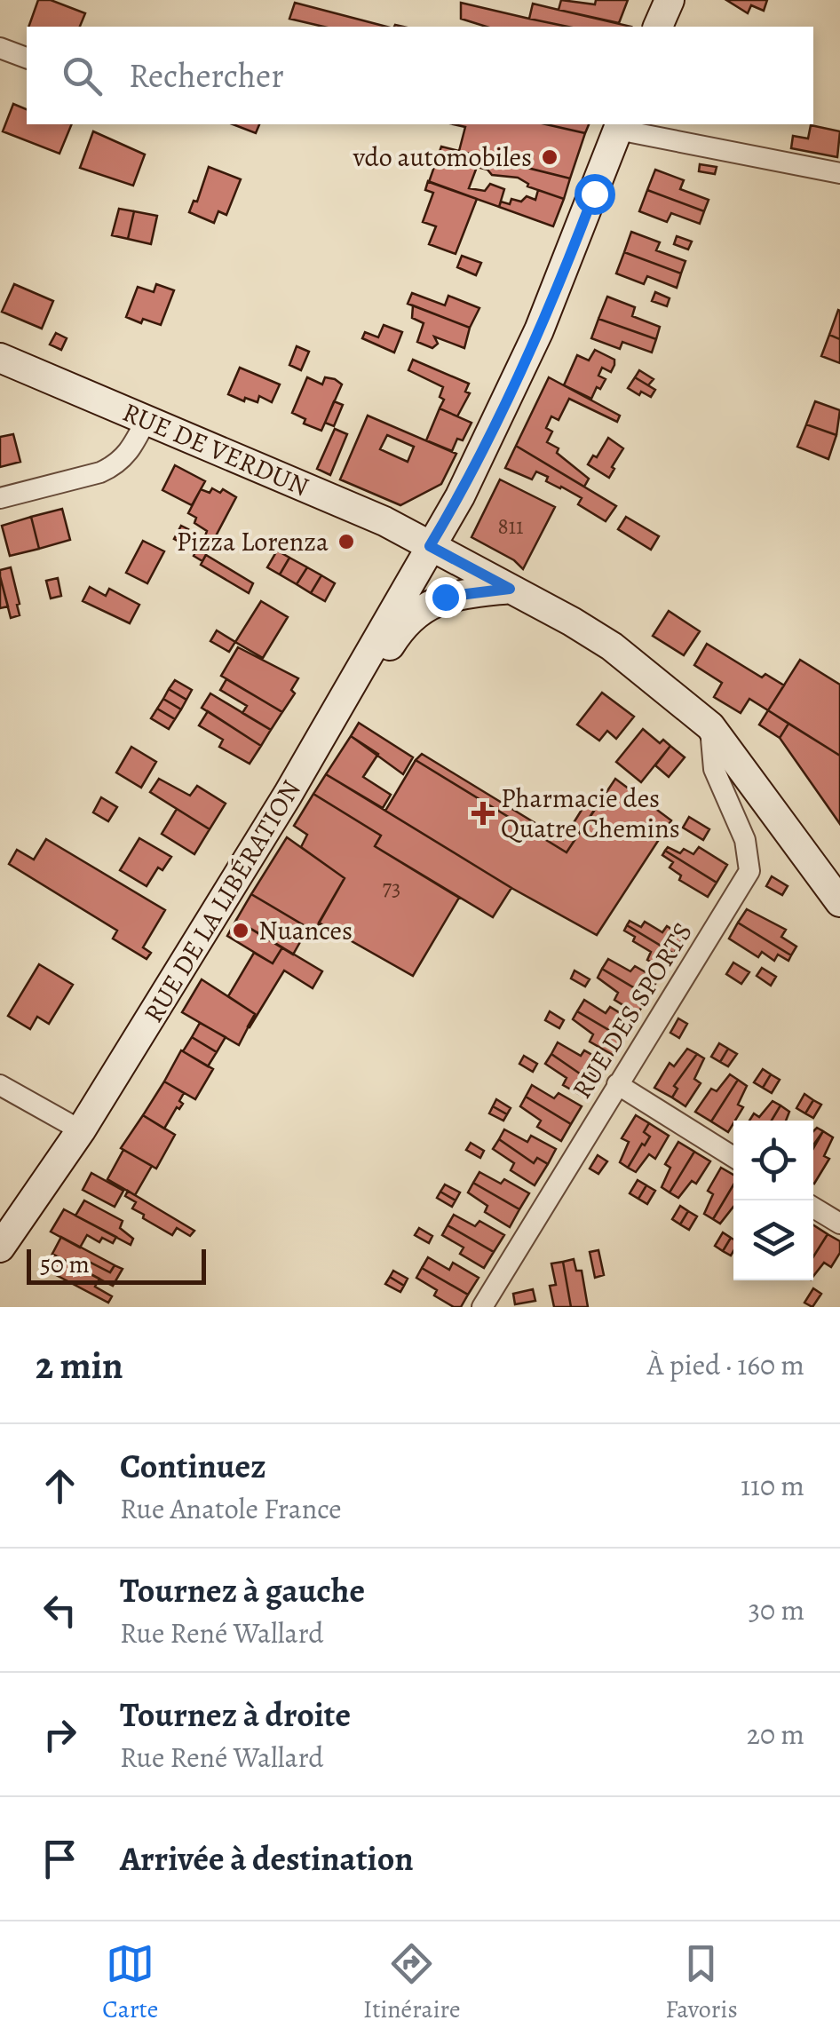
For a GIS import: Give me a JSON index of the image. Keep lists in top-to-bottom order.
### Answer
{
  "streets": {
    "main road": ["RUE DE VERDUN", "RUE DE LA LIBÉRATION"],
    "street": ["RUE DES SPORTS"]
  },
  "crossings": [
    ["RUE DE VERDUN", "RUE DE LA LIBÉRATION"],
    ["RUE DE VERDUN", "RUE DES SPORTS"]
  ],
  "places": {
    "other": ["vdo automobiles", "Pizza Lorenza", "Nuances"],
    "health": ["Pharmacie des Quatre Chemins"]
  },
  "house_numbers": ["811", "73"],
  "scale_bar": "50 m",
  "page": {
    "search": "Rechercher",
    "scale": "50 m",
    "heading": ["2 min", "À pied · 160 m"],
    "list": [
      ["Continuez", "Rue Anatole France", "110 m"],
      ["Tournez à gauche", "Rue René Wallard", "30 m"],
      ["Tournez à droite", "Rue René Wallard", "20 m"],
      "Arrivée à destination"
    ],
    "nav": ["Carte", "Itinéraire", "Favoris"]
  }
}
